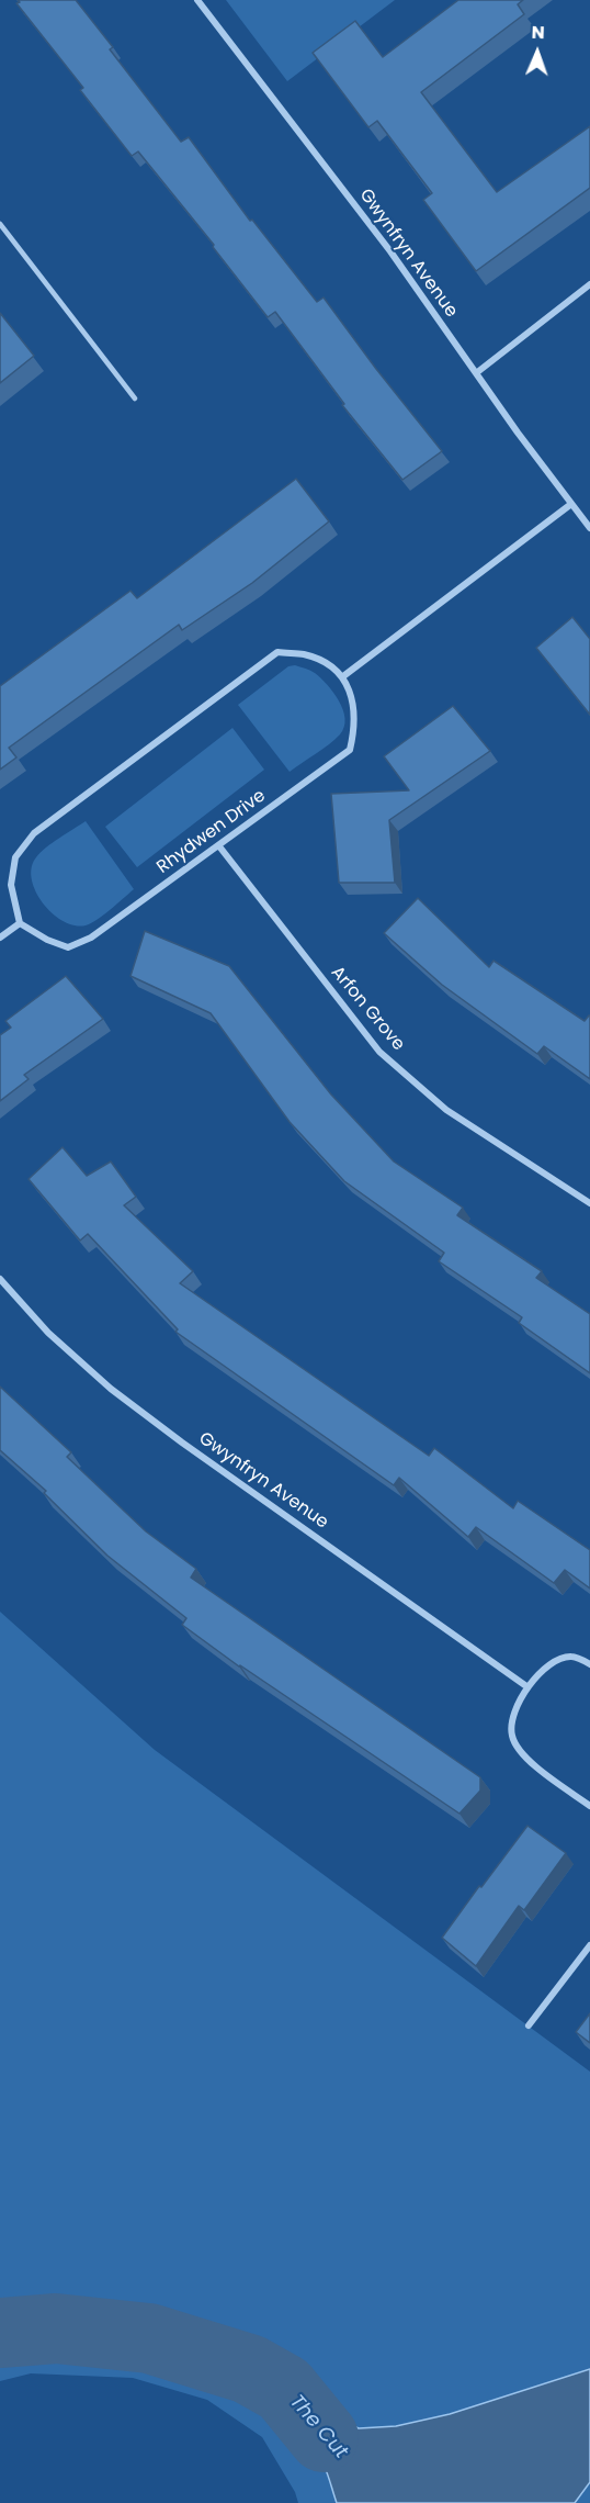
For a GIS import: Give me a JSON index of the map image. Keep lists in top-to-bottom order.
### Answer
{
  "streets": {
    "street": ["Gwynfryn Avenue", "Rhydwen Drive", "Arfon Grove"]
  },
  "crossings": [
    ["Rhydwen Drive", "Arfon Grove"]
  ],
  "water": ["The Cut"],
  "north": "top"
}
